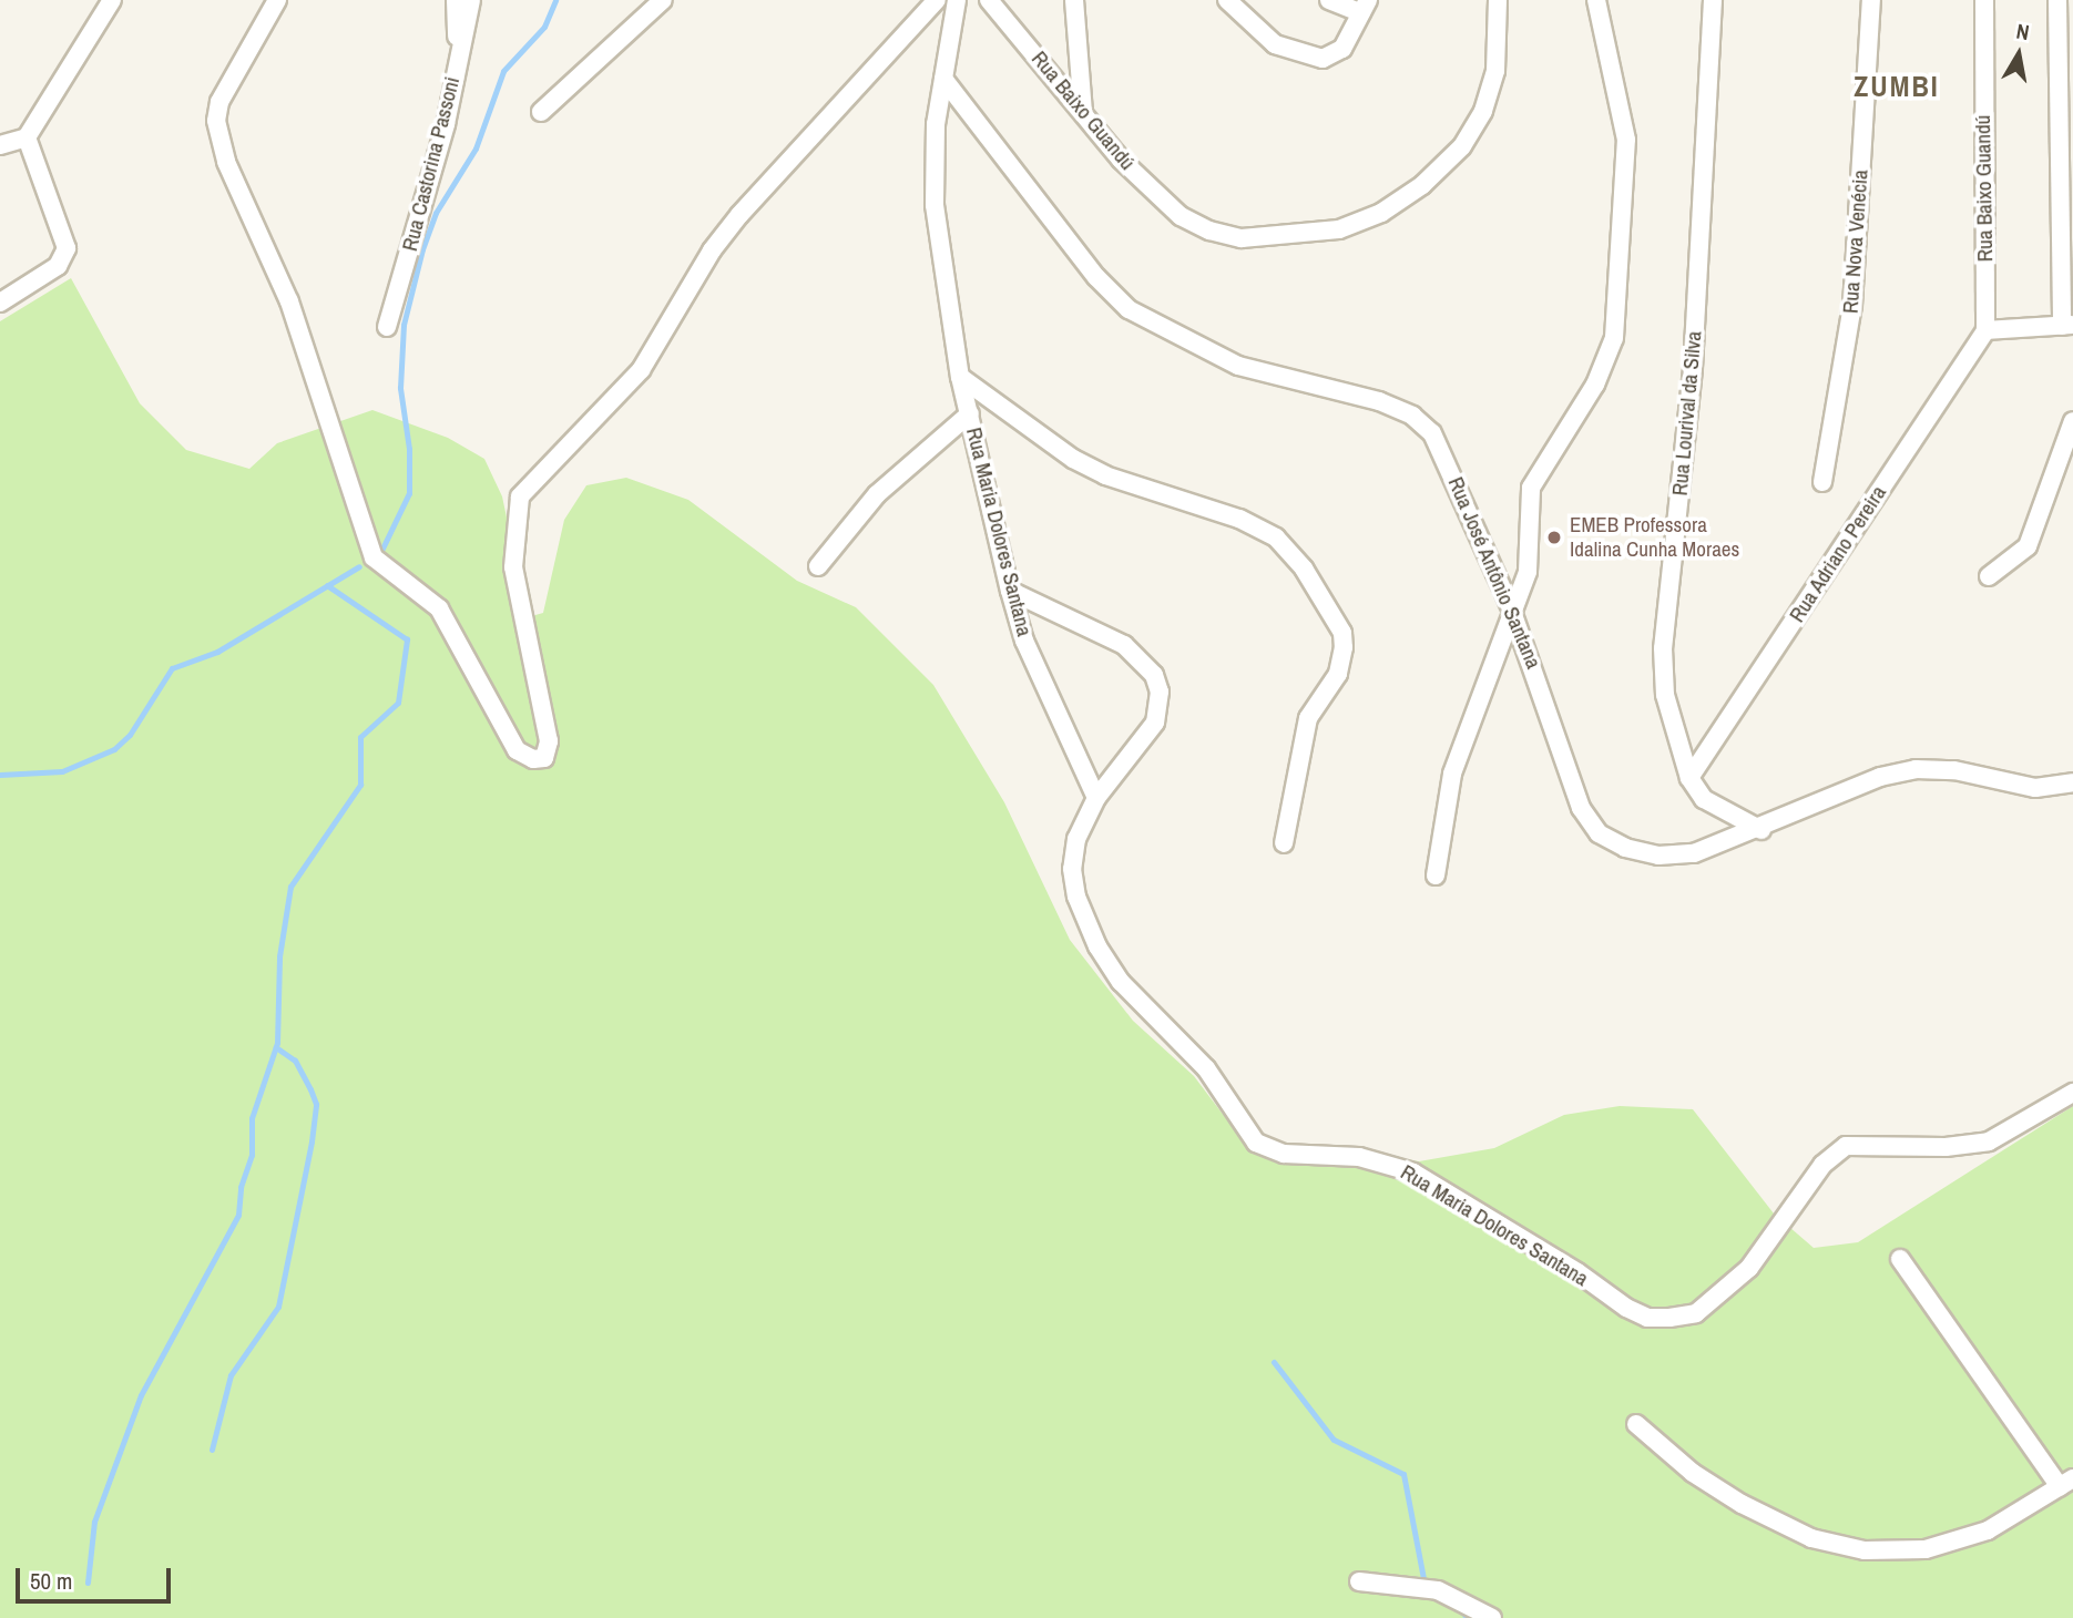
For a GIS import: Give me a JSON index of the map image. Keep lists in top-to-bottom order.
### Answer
{
  "streets": {
    "street": [
      "Rua Baixo Guandú",
      "Rua Castorina Passoni",
      "Rua Nova Venécia",
      "Rua Lourival da Silva",
      "Rua Maria Dolores Santana",
      "Rua Adriano Pereira",
      "Rua José Antônio Santana"
    ]
  },
  "crossings": [
    ["Rua Baixo Guandú", "Rua Adriano Pereira"],
    ["Rua Lourival da Silva", "Rua Adriano Pereira"],
    ["Rua Lourival da Silva", "Rua José Antônio Santana"],
    ["Rua Maria Dolores Santana", "Rua José Antônio Santana"]
  ],
  "districts": ["ZUMBI"],
  "places": ["EMEB Professora Idalina Cunha Moraes"],
  "scale_bar": "50 m",
  "north": "top"
}
